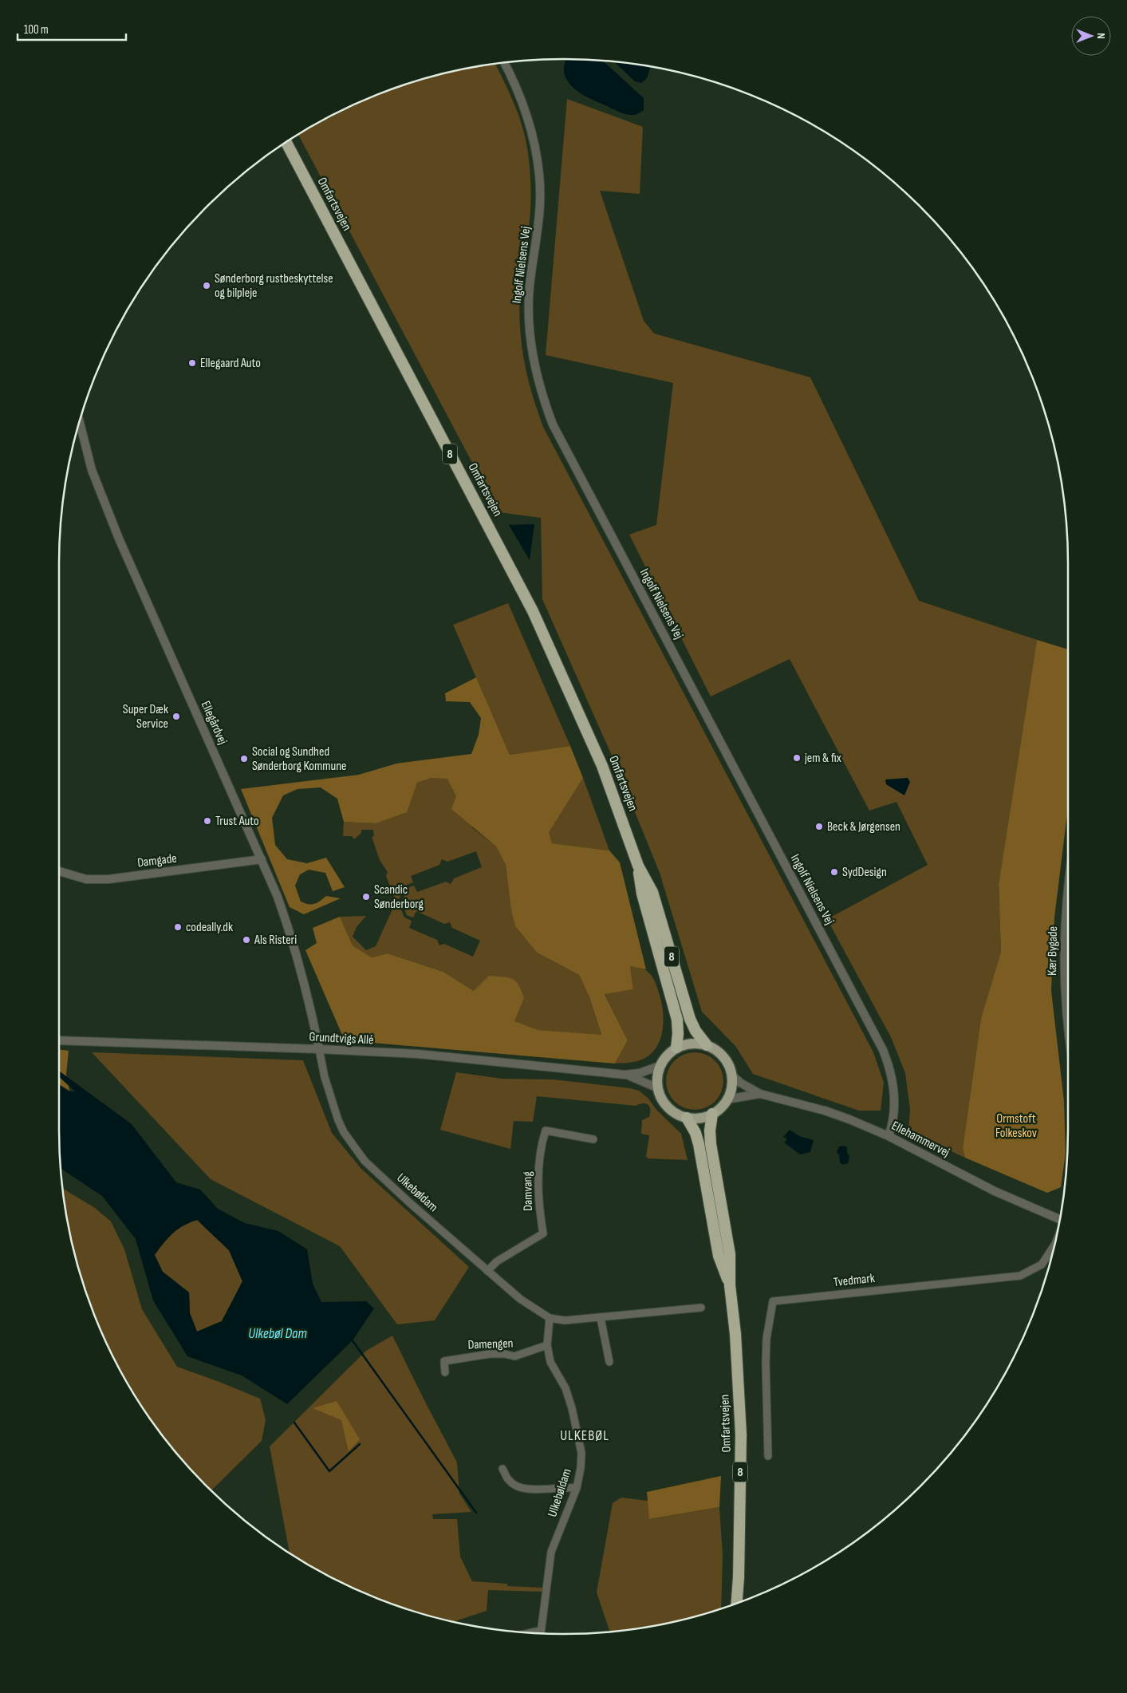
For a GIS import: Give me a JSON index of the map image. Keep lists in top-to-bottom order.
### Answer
{
  "streets": {
    "highway": ["Omfartsvejen", "8"],
    "street": [
      "Ingolf Nielsens Vej",
      "Ellegårdvej",
      "Damgade",
      "Kær Bygade",
      "Grundtvigs Allé",
      "Ellehammervej",
      "Damvang",
      "Ulkebøldam",
      "Tvedmark",
      "Damengen"
    ]
  },
  "crossings": [
    ["Omfartsvejen", "8"],
    ["Omfartsvejen", "Grundtvigs Allé"],
    ["Omfartsvejen", "Ellehammervej"],
    ["Ingolf Nielsens Vej", "Ellehammervej"],
    ["8", "Grundtvigs Allé"],
    ["8", "Ellehammervej"],
    ["Ellegårdvej", "Damgade"],
    ["Ellegårdvej", "Grundtvigs Allé"],
    ["Ellegårdvej", "Ulkebøldam"],
    ["Grundtvigs Allé", "Ellehammervej"],
    ["Grundtvigs Allé", "Ulkebøldam"],
    ["Damvang", "Ulkebøldam"],
    ["Ulkebøldam", "Damengen"]
  ],
  "districts": ["ULKEBØL"],
  "water": ["Ulkebøl Dam"],
  "parks": ["Ormstoft Folkeskov"],
  "places": [
    "Sønderborg rustbeskyttelse og bilpleje",
    "Ellegaard Auto",
    "Super Dæk Service",
    "jem & fix",
    "Social og Sundhed Sønderborg Kommune",
    "Trust Auto",
    "Beck & Jørgensen",
    "SydDesign",
    "Scandic Sønderborg",
    "codeally.dk",
    "Als Risteri"
  ],
  "scale_bar": "100 m",
  "north": "right"
}
